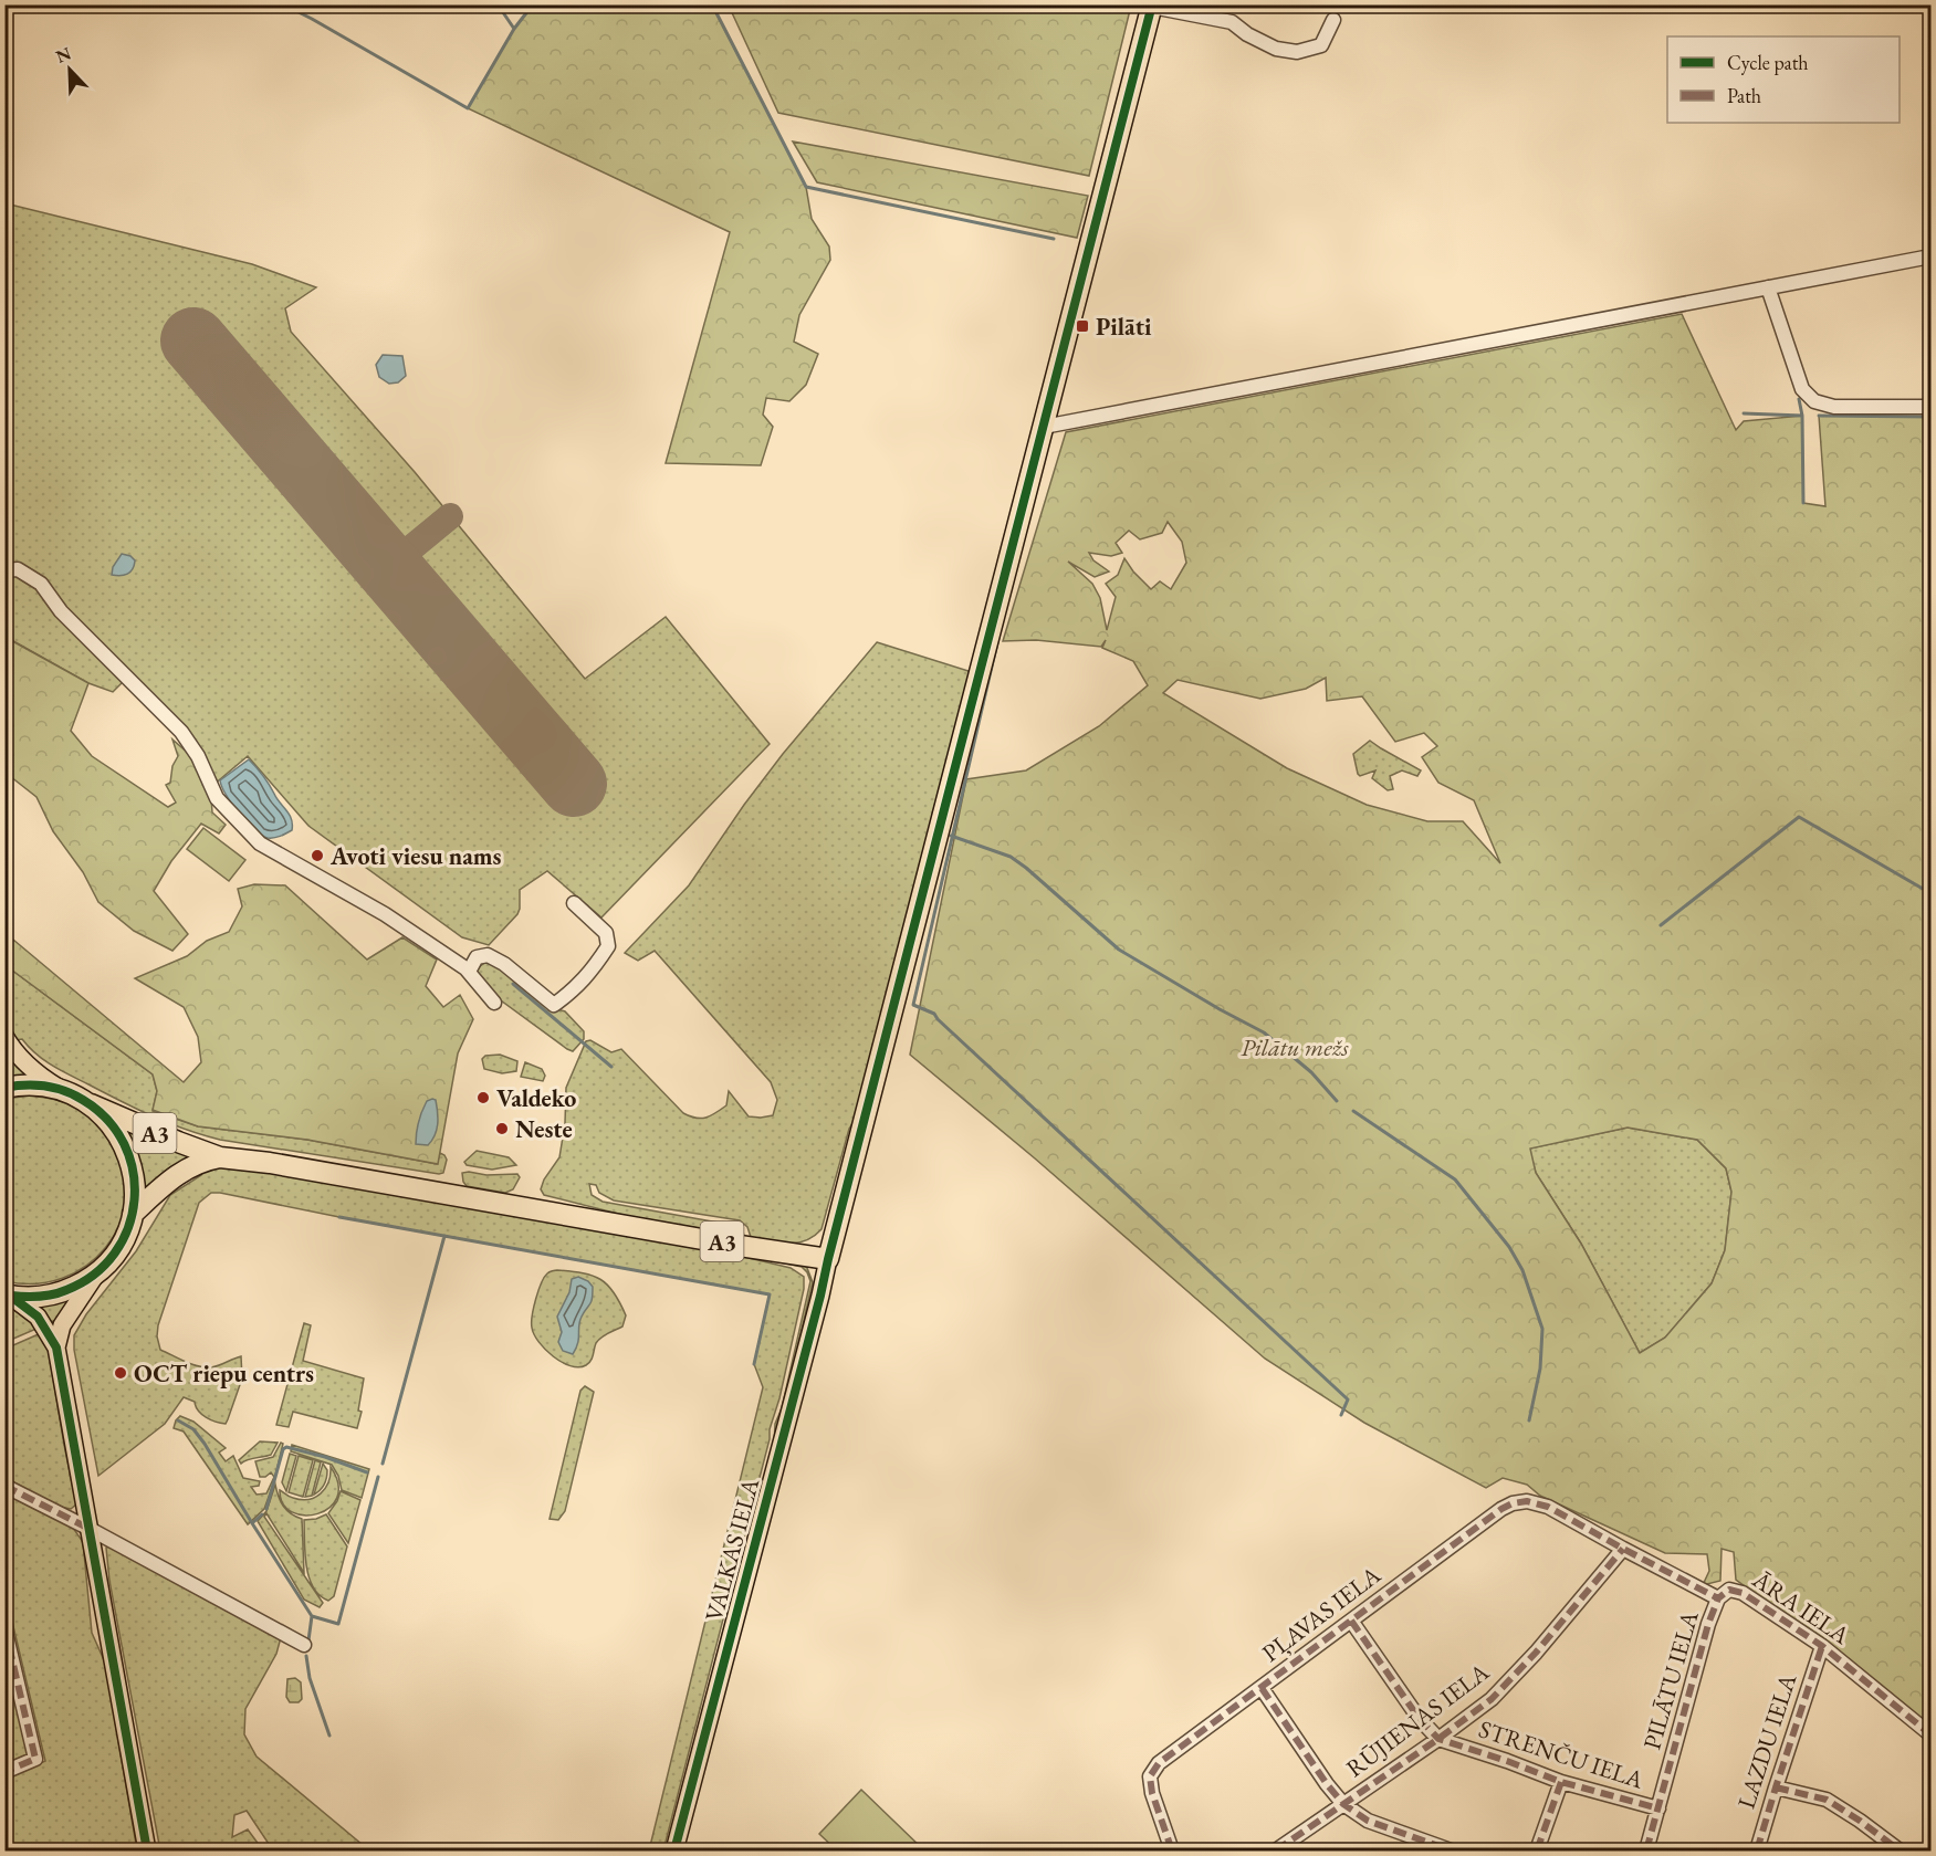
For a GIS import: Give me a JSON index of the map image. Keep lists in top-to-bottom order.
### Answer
{
  "streets": {
    "highway": ["A3"],
    "main road": ["VALKAS IELA"],
    "street": [
      "ĀRA IELA",
      "PĻAVAS IELA",
      "PILĀTU IELA",
      "RŪJIENAS IELA",
      "LAZDU IELA",
      "STRENČU IELA"
    ]
  },
  "crossings": [
    ["A3", "VALKAS IELA"],
    ["ĀRA IELA", "PĻAVAS IELA"],
    ["ĀRA IELA", "PILĀTU IELA"],
    ["ĀRA IELA", "RŪJIENAS IELA"],
    ["ĀRA IELA", "LAZDU IELA"],
    ["PĻAVAS IELA", "STRENČU IELA"],
    ["PILĀTU IELA", "STRENČU IELA"],
    ["RŪJIENAS IELA", "STRENČU IELA"]
  ],
  "parks": ["Pilātu mežs"],
  "places": {
    "transit": ["Pilāti"],
    "other": [
      "Avoti viesu nams",
      "Valdeko",
      "Neste",
      "OCT riepu centrs"
    ]
  },
  "legend": ["Cycle path", "Path"],
  "north": "top left"
}
